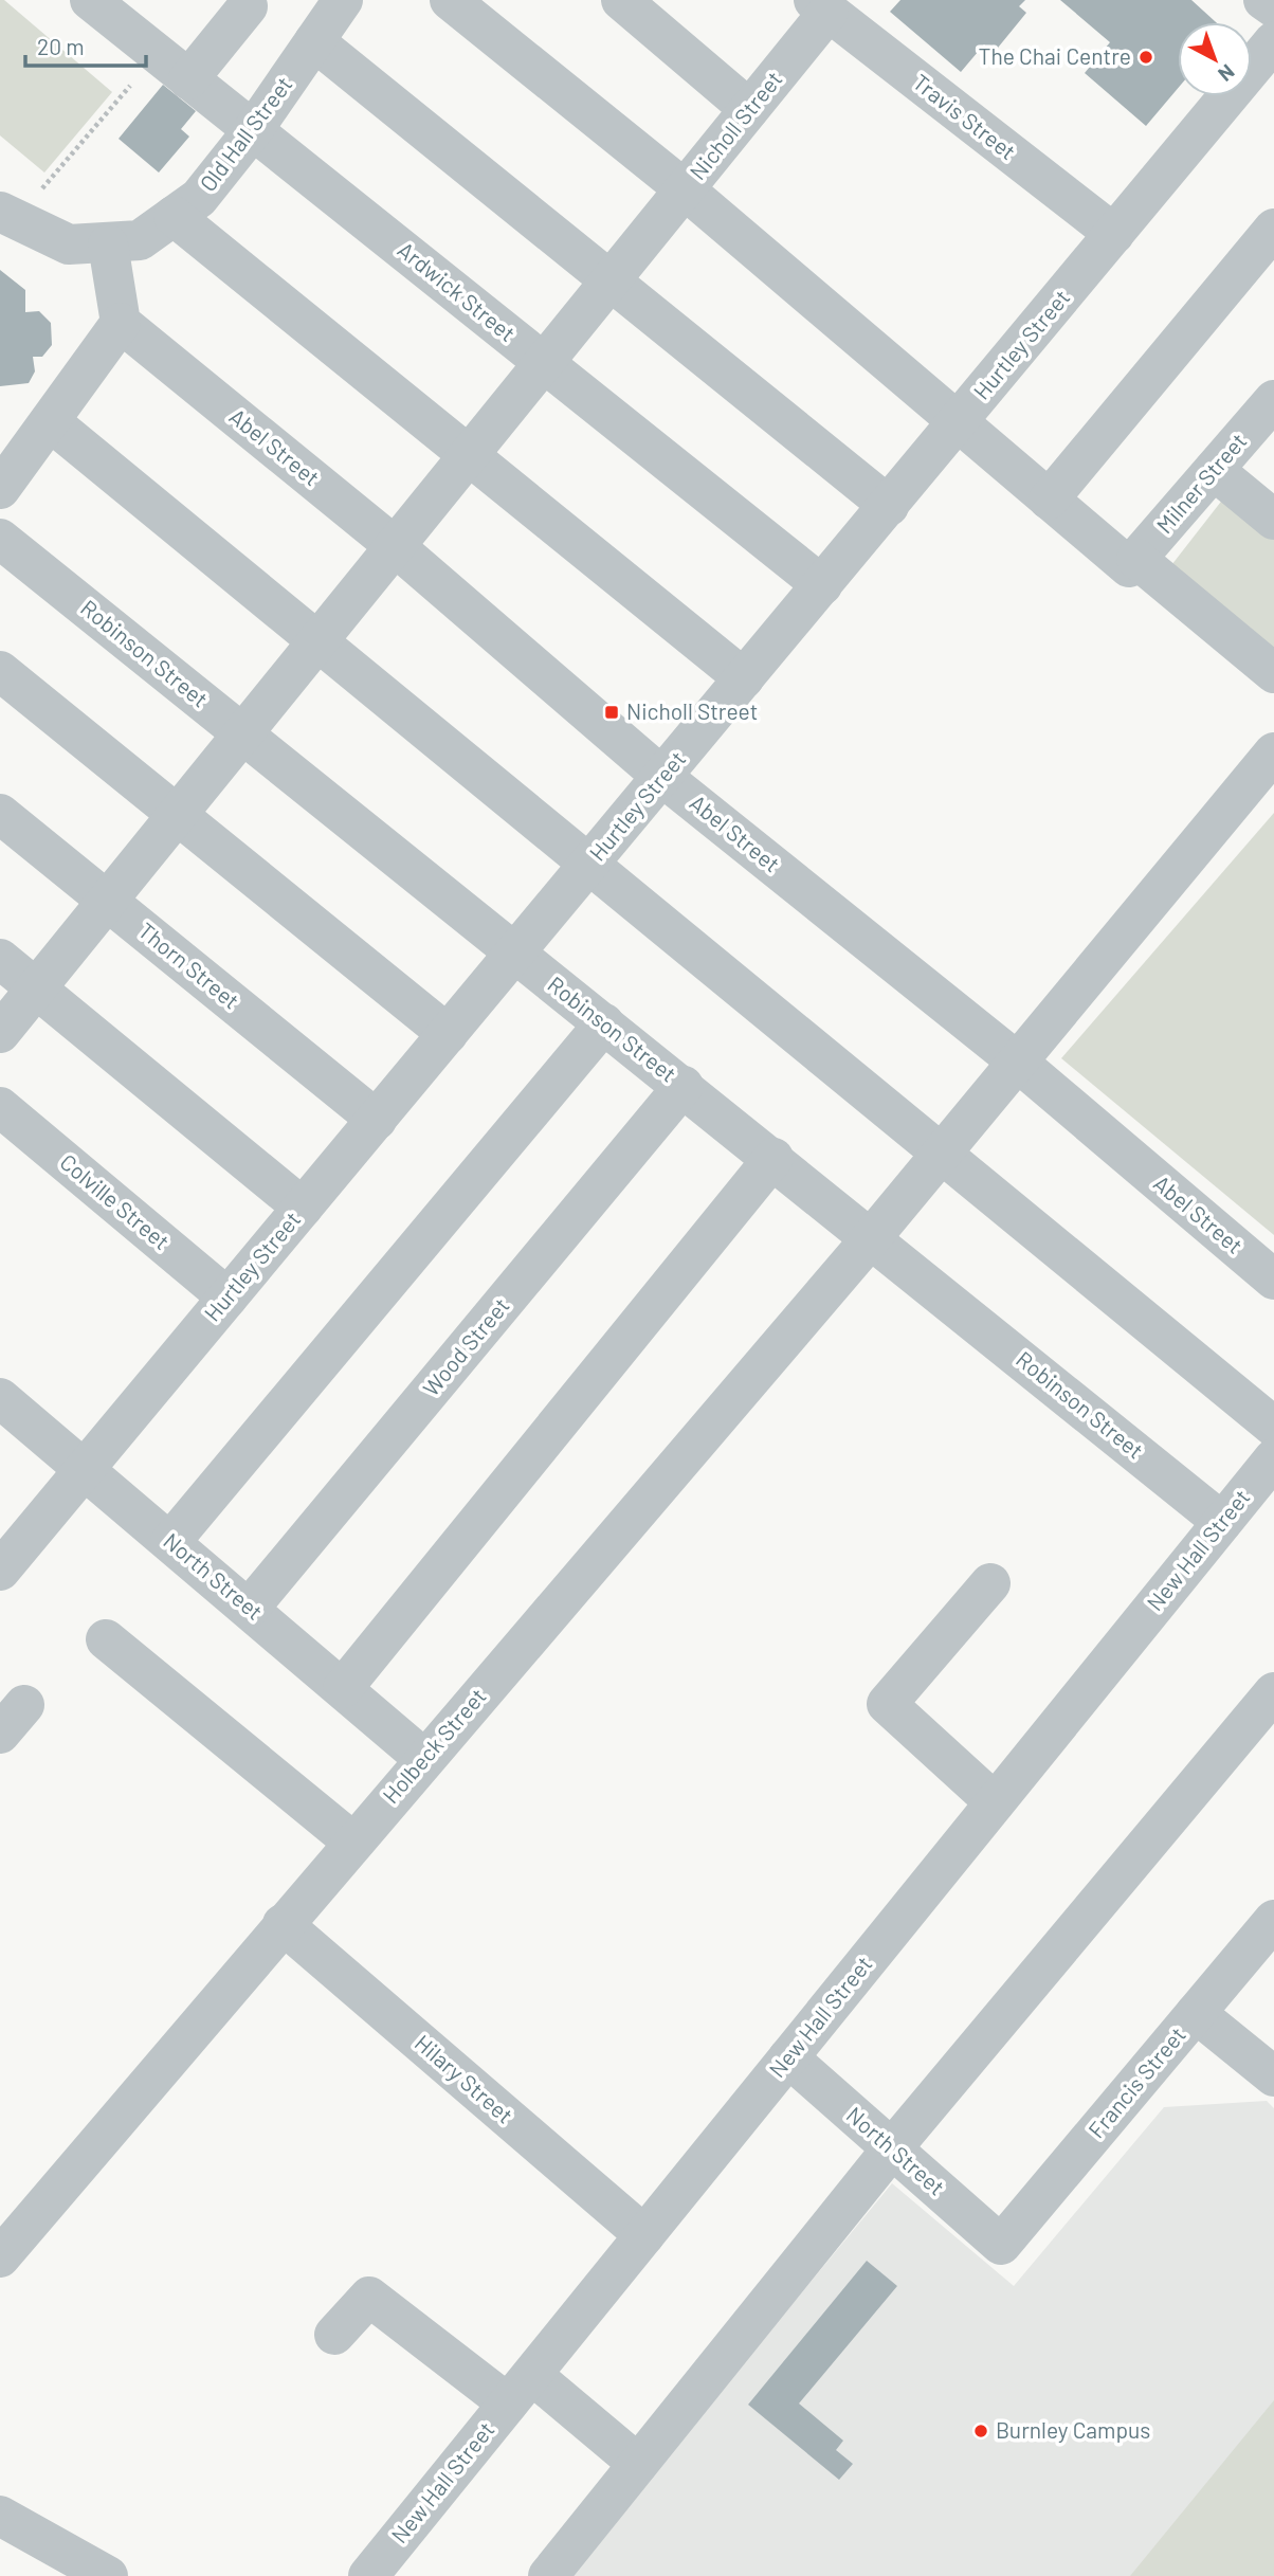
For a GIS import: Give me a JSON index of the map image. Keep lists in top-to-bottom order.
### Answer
{
  "streets": {
    "street": [
      "Travis Street",
      "Nicholl Street",
      "Old Hall Street",
      "Ardwick Street",
      "Hurtley Street",
      "Abel Street",
      "Milner Street",
      "Robinson Street",
      "Thorn Street",
      "Colville Street",
      "Wood Street",
      "New Hall Street",
      "North Street",
      "Holbeck Street",
      "Hilary Street",
      "Francis Street"
    ]
  },
  "crossings": [
    ["Travis Street", "Nicholl Street"],
    ["Travis Street", "Hurtley Street"],
    ["Nicholl Street", "Ardwick Street"],
    ["Nicholl Street", "Abel Street"],
    ["Nicholl Street", "Robinson Street"],
    ["Nicholl Street", "Thorn Street"],
    ["Old Hall Street", "Ardwick Street"],
    ["Ardwick Street", "Hurtley Street"],
    ["Hurtley Street", "Abel Street"],
    ["Hurtley Street", "Robinson Street"],
    ["Hurtley Street", "Thorn Street"],
    ["Hurtley Street", "Colville Street"],
    ["Hurtley Street", "North Street"],
    ["Abel Street", "Holbeck Street"],
    ["Robinson Street", "Wood Street"],
    ["Robinson Street", "New Hall Street"],
    ["Robinson Street", "Holbeck Street"],
    ["Wood Street", "North Street"],
    ["New Hall Street", "North Street"],
    ["New Hall Street", "Hilary Street"],
    ["North Street", "Holbeck Street"],
    ["North Street", "Francis Street"],
    ["Holbeck Street", "Hilary Street"]
  ],
  "places": {
    "other": ["The Chai Centre", "Burnley Campus"],
    "transit": ["Nicholl Street"]
  },
  "scale_bar": "20 m",
  "north": "bottom right"
}
